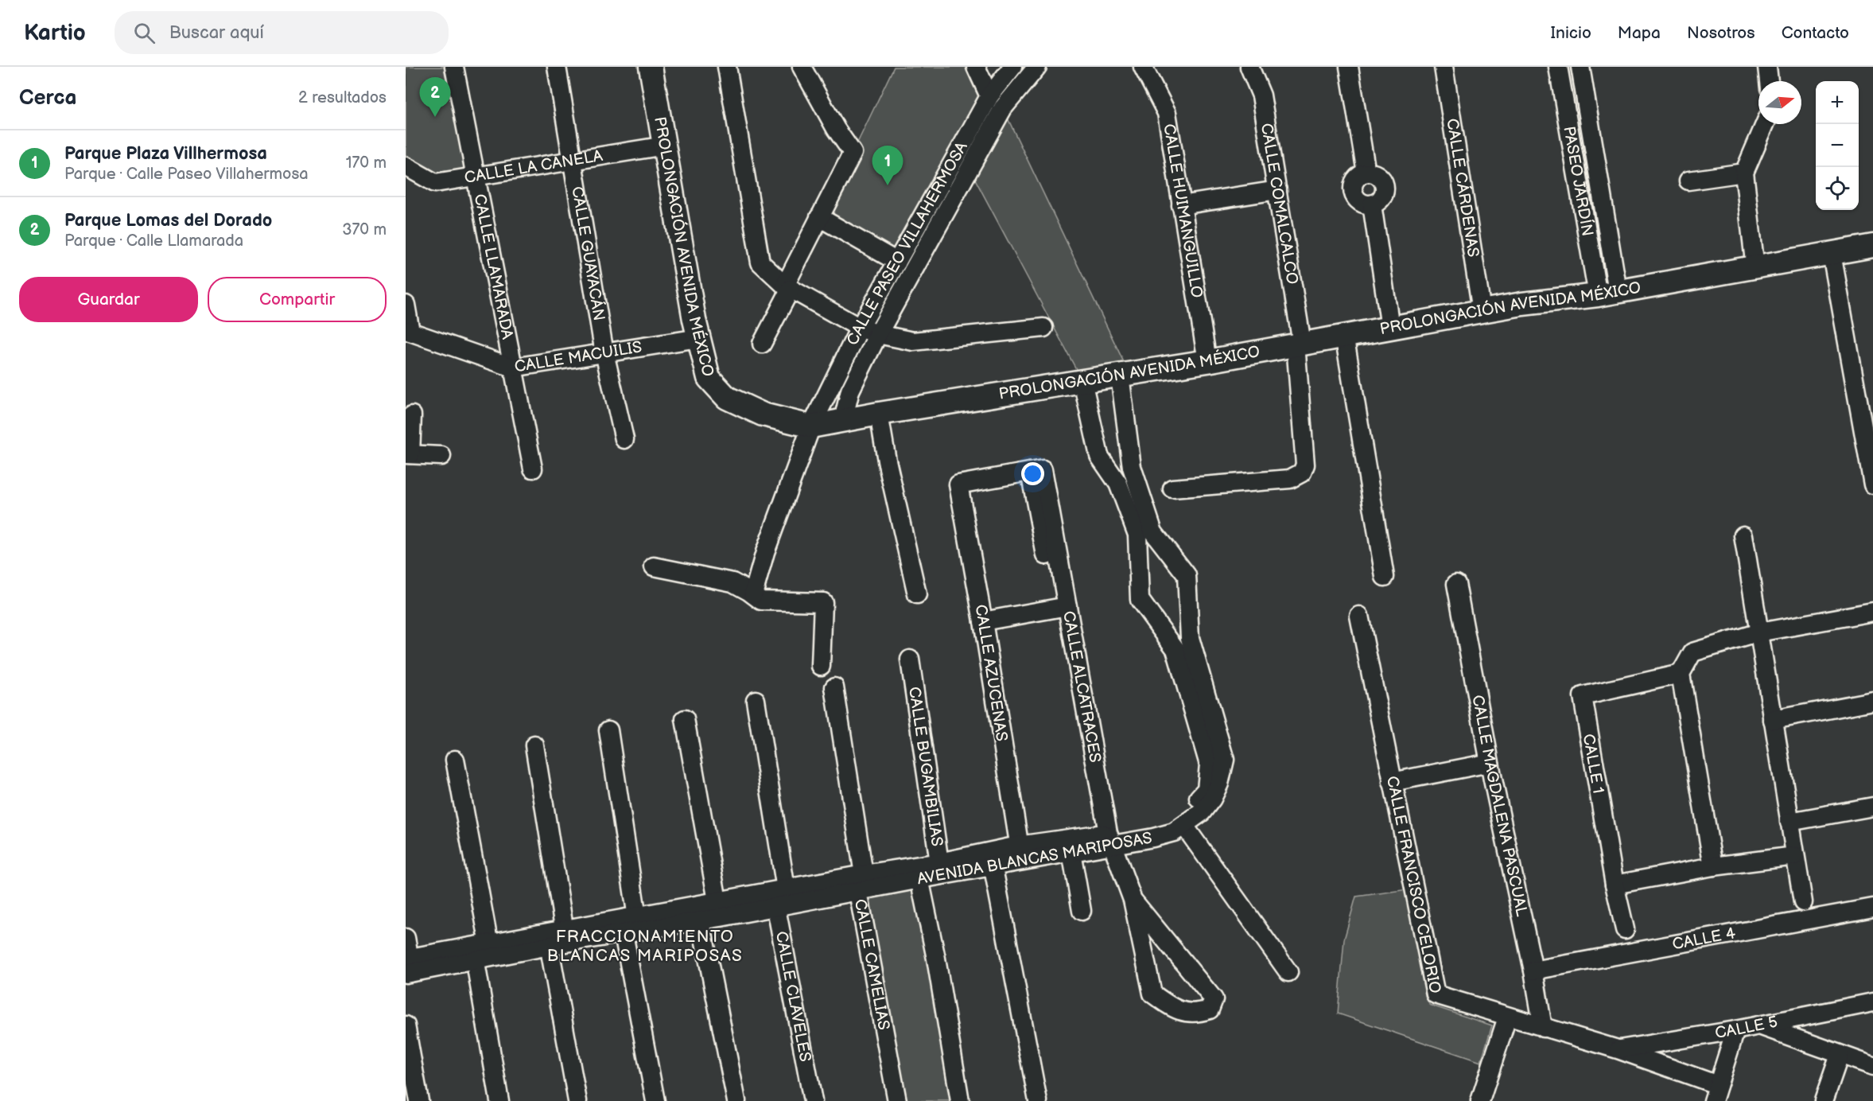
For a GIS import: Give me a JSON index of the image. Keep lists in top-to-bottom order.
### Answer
{
  "streets": {
    "main road": ["PROLONGACIÓN AVENIDA MÉXICO"],
    "street": [
      "CALLE LA CANELA",
      "PASEO JARDÍN",
      "CALLE CÁRDENAS",
      "CALLE COMALCALCO",
      "CALLE HUIMANGUILLO",
      "CALLE PASEO VILLAHERMOSA",
      "CALLE GUAYACÁN",
      "CALLE LLAMARADA",
      "CALLE MACUILIS",
      "CALLE AZUCENAS",
      "CALLE ALCATRACES",
      "CALLE 1",
      "CALLE BUGAMBILIAS",
      "CALLE MAGDALENA PASCUAL",
      "AVENIDA BLANCAS MARIPOSAS",
      "CALLE FRANCISCO CELORIO",
      "CALLE 4",
      "CALLE CAMELIAS",
      "CALLE CLAVELES",
      "CALLE 5"
    ]
  },
  "crossings": [
    ["CALLE LA CANELA", "PROLONGACIÓN AVENIDA MÉXICO"],
    ["CALLE LA CANELA", "CALLE GUAYACÁN"],
    ["CALLE LA CANELA", "CALLE LLAMARADA"],
    ["PASEO JARDÍN", "PROLONGACIÓN AVENIDA MÉXICO"],
    ["CALLE CÁRDENAS", "PROLONGACIÓN AVENIDA MÉXICO"],
    ["CALLE COMALCALCO", "PROLONGACIÓN AVENIDA MÉXICO"],
    ["CALLE HUIMANGUILLO", "PROLONGACIÓN AVENIDA MÉXICO"],
    ["CALLE PASEO VILLAHERMOSA", "PROLONGACIÓN AVENIDA MÉXICO"],
    ["PROLONGACIÓN AVENIDA MÉXICO", "CALLE MACUILIS"],
    ["PROLONGACIÓN AVENIDA MÉXICO", "AVENIDA BLANCAS MARIPOSAS"],
    ["CALLE GUAYACÁN", "CALLE MACUILIS"],
    ["CALLE LLAMARADA", "CALLE MACUILIS"],
    ["CALLE AZUCENAS", "CALLE ALCATRACES"],
    ["CALLE AZUCENAS", "AVENIDA BLANCAS MARIPOSAS"],
    ["CALLE ALCATRACES", "AVENIDA BLANCAS MARIPOSAS"],
    ["CALLE BUGAMBILIAS", "AVENIDA BLANCAS MARIPOSAS"],
    ["CALLE MAGDALENA PASCUAL", "CALLE FRANCISCO CELORIO"],
    ["CALLE MAGDALENA PASCUAL", "CALLE 4"],
    ["AVENIDA BLANCAS MARIPOSAS", "CALLE CAMELIAS"],
    ["AVENIDA BLANCAS MARIPOSAS", "CALLE CLAVELES"],
    ["CALLE FRANCISCO CELORIO", "CALLE 5"]
  ],
  "districts": ["FRACCIONAMIENTO BLANCAS MARIPOSAS"],
  "north": "right",
  "page": {
    "header": "Kartio",
    "search": "Buscar aquí",
    "nav": [
      "Inicio",
      "Mapa",
      "Nosotros",
      "Contacto"
    ],
    "heading": ["Cerca", "2 resultados"],
    "pins": ["2", "1"],
    "map_buttons": ["+", "−"],
    "list": [
      {
        "mark": "1",
        "name": "Parque Plaza Villhermosa",
        "note": "Parque · Calle Paseo Villahermosa",
        "value": "170 m"
      },
      {
        "mark": "2",
        "name": "Parque Lomas del Dorado",
        "note": "Parque · Calle Llamarada",
        "value": "370 m"
      }
    ],
    "buttons": ["Guardar", "Compartir"]
  }
}
